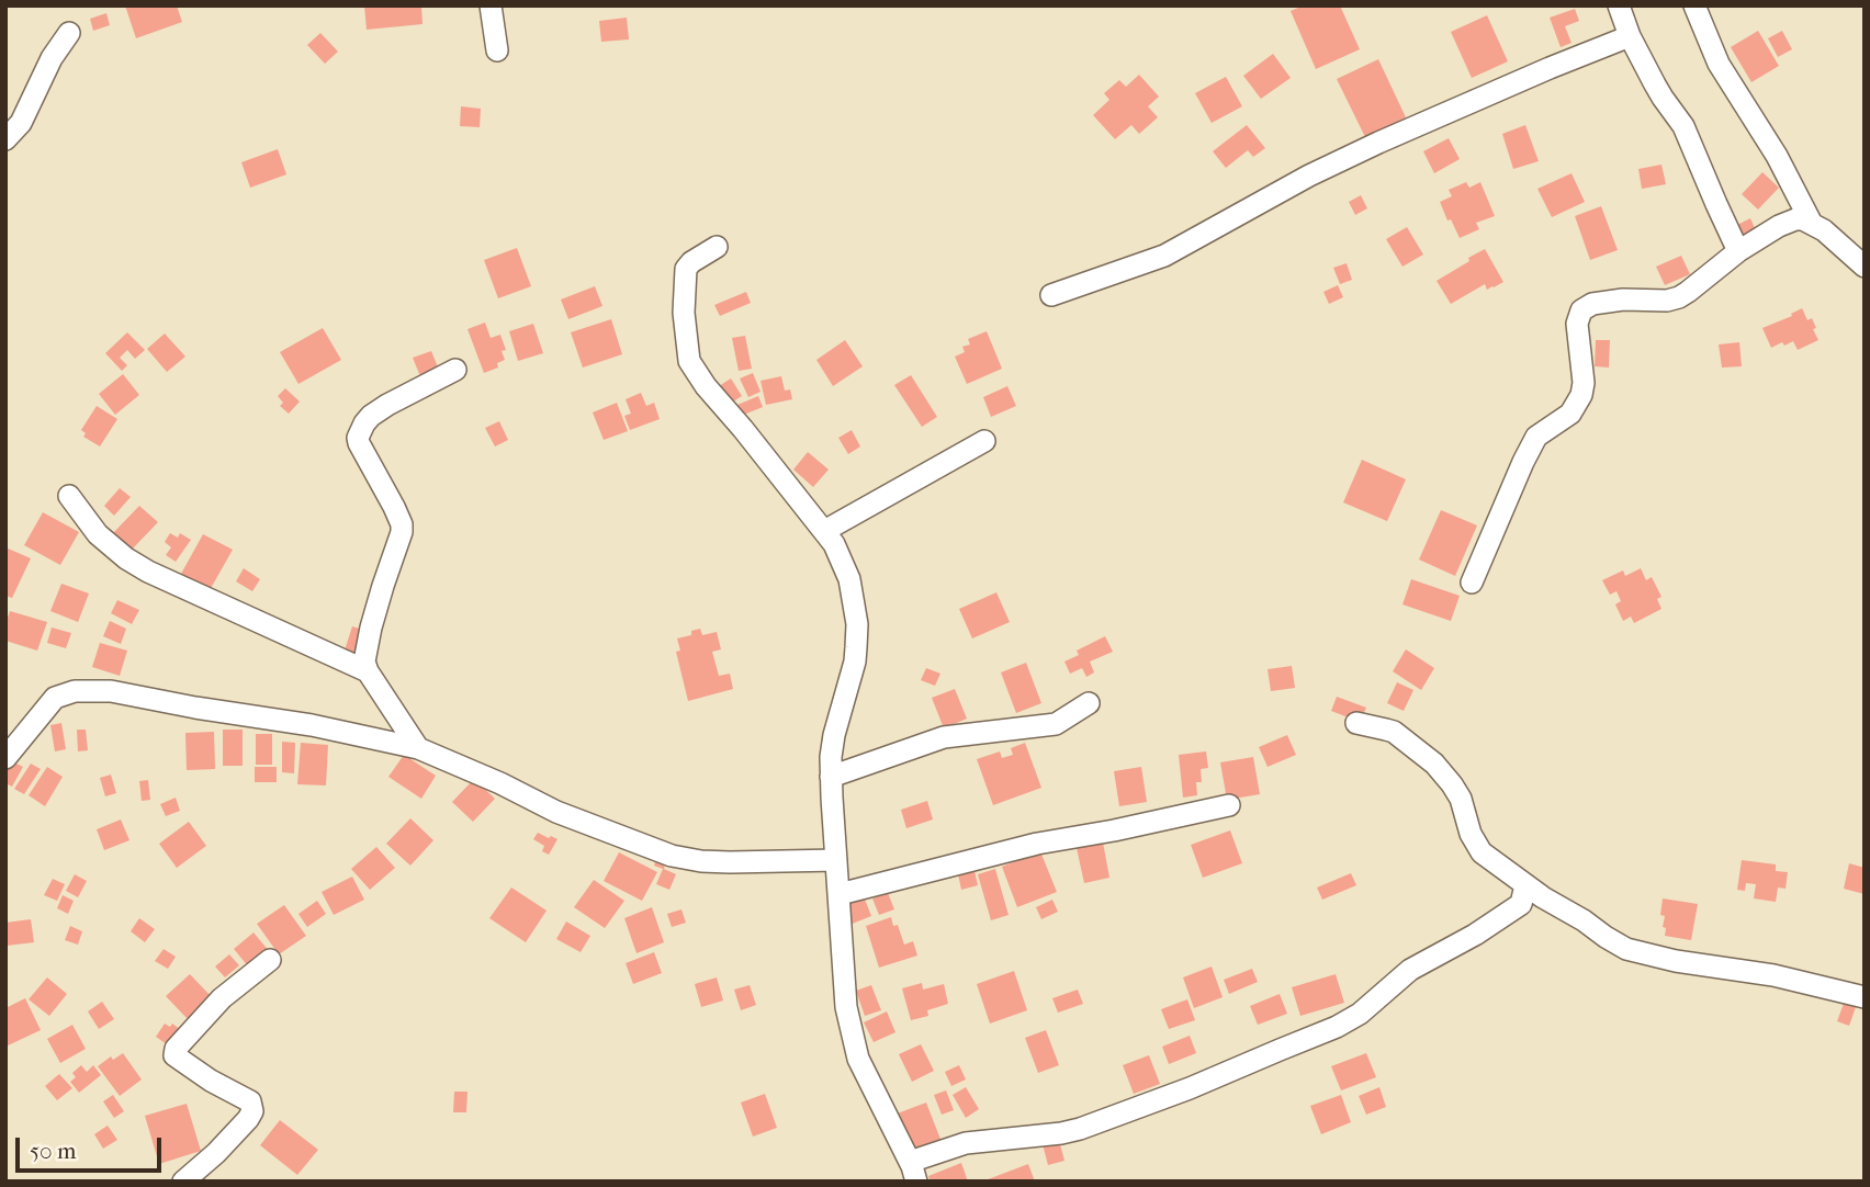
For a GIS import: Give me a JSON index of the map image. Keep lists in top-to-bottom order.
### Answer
{
  "scale_bar": "50 m"
}
